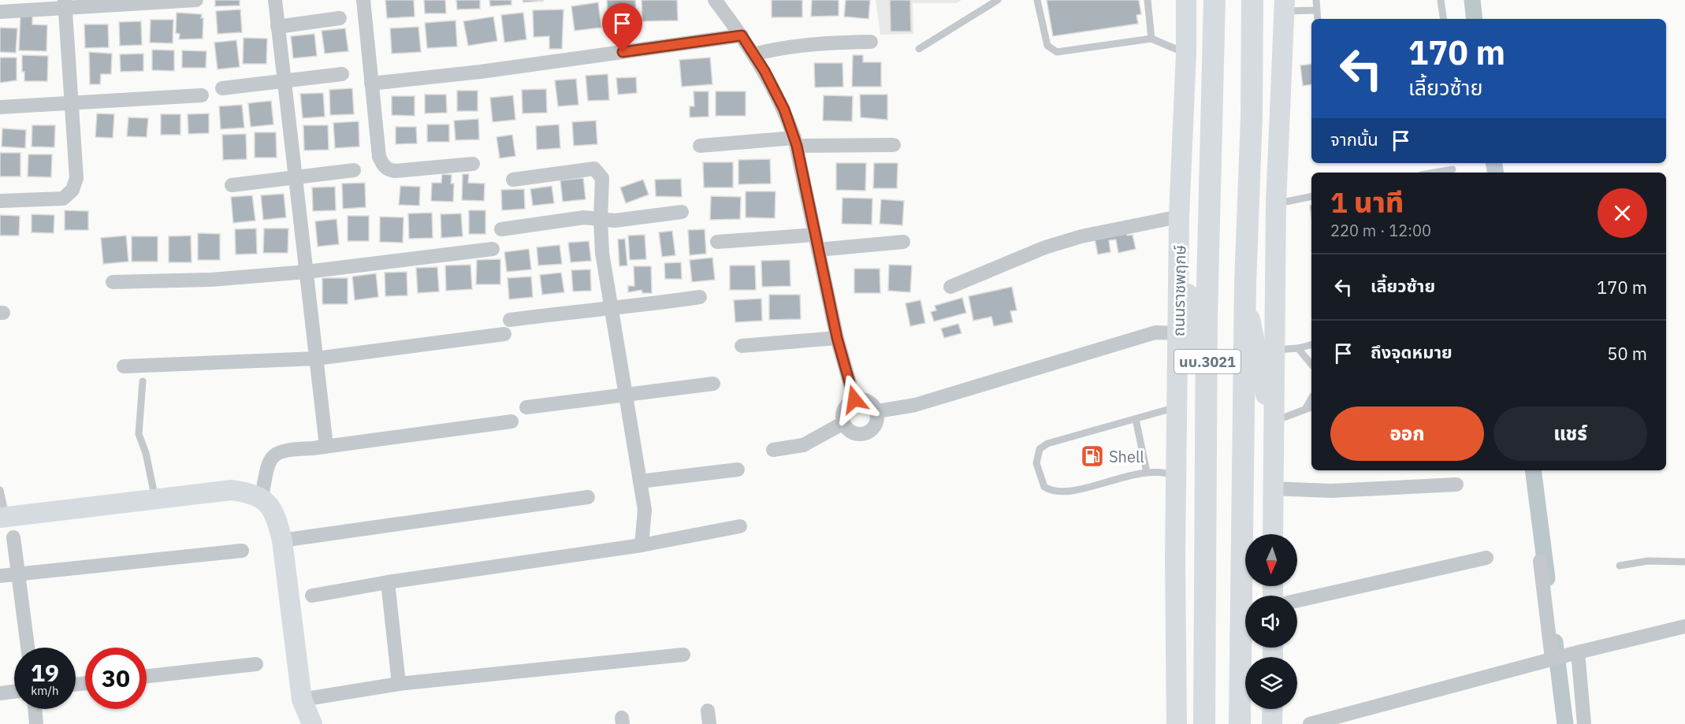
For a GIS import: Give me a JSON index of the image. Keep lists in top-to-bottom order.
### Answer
{
  "streets": {
    "main road": ["ถนนราชพฤกษ์", "นบ.3021"]
  },
  "places": {
    "fuel station": ["Shell"]
  },
  "north": "bottom",
  "page": {
    "turn": ["170 m", "เลี้ยวซ้าย"],
    "then": "จากนั้น",
    "heading": ["1 นาที", "220 m · 12:00"],
    "list": [
      {
        "name": "เลี้ยวซ้าย",
        "value": "170 m"
      },
      {
        "name": "ถึงจุดหมาย",
        "value": "50 m"
      }
    ],
    "buttons": ["ออก", "แชร์"],
    "speed": "19 km/h",
    "limit": "30"
  }
}
